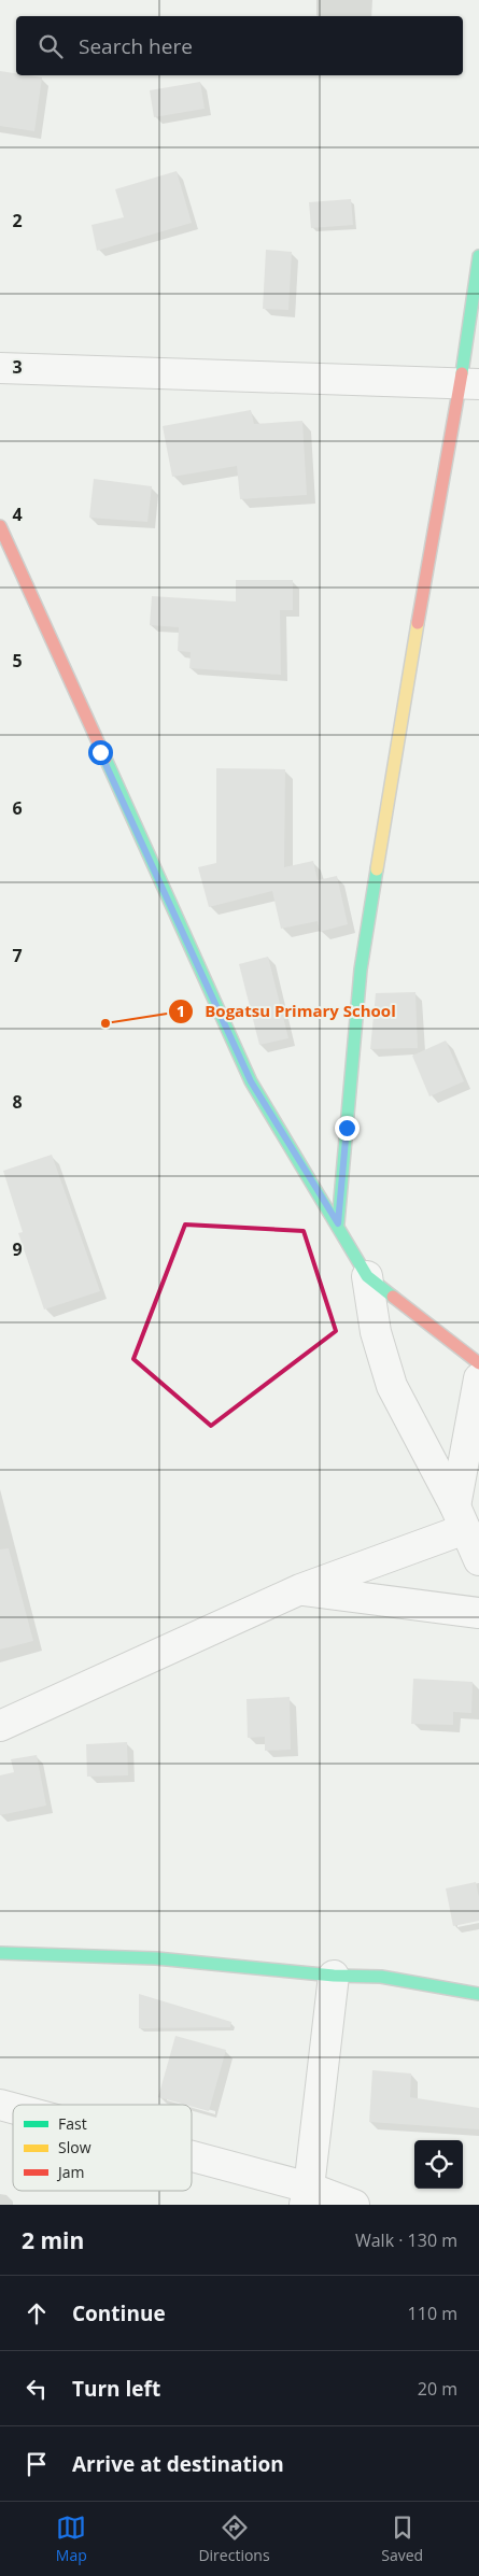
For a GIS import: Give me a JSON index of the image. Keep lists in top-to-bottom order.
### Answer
{
  "places": ["Bogatsu Primary School"],
  "legend": ["Fast", "Slow", "Jam"],
  "page": {
    "search": "Search here",
    "heading": ["2 min", "Walk · 130 m"],
    "list": [
      ["Continue", "110 m"],
      ["Turn left", "20 m"],
      "Arrive at destination"
    ],
    "nav": ["Map", "Directions", "Saved"]
  },
  "grid": {
    "rows": [
      "2",
      "3",
      "4",
      "5",
      "6",
      "7",
      "8",
      "9"
    ]
  }
}
